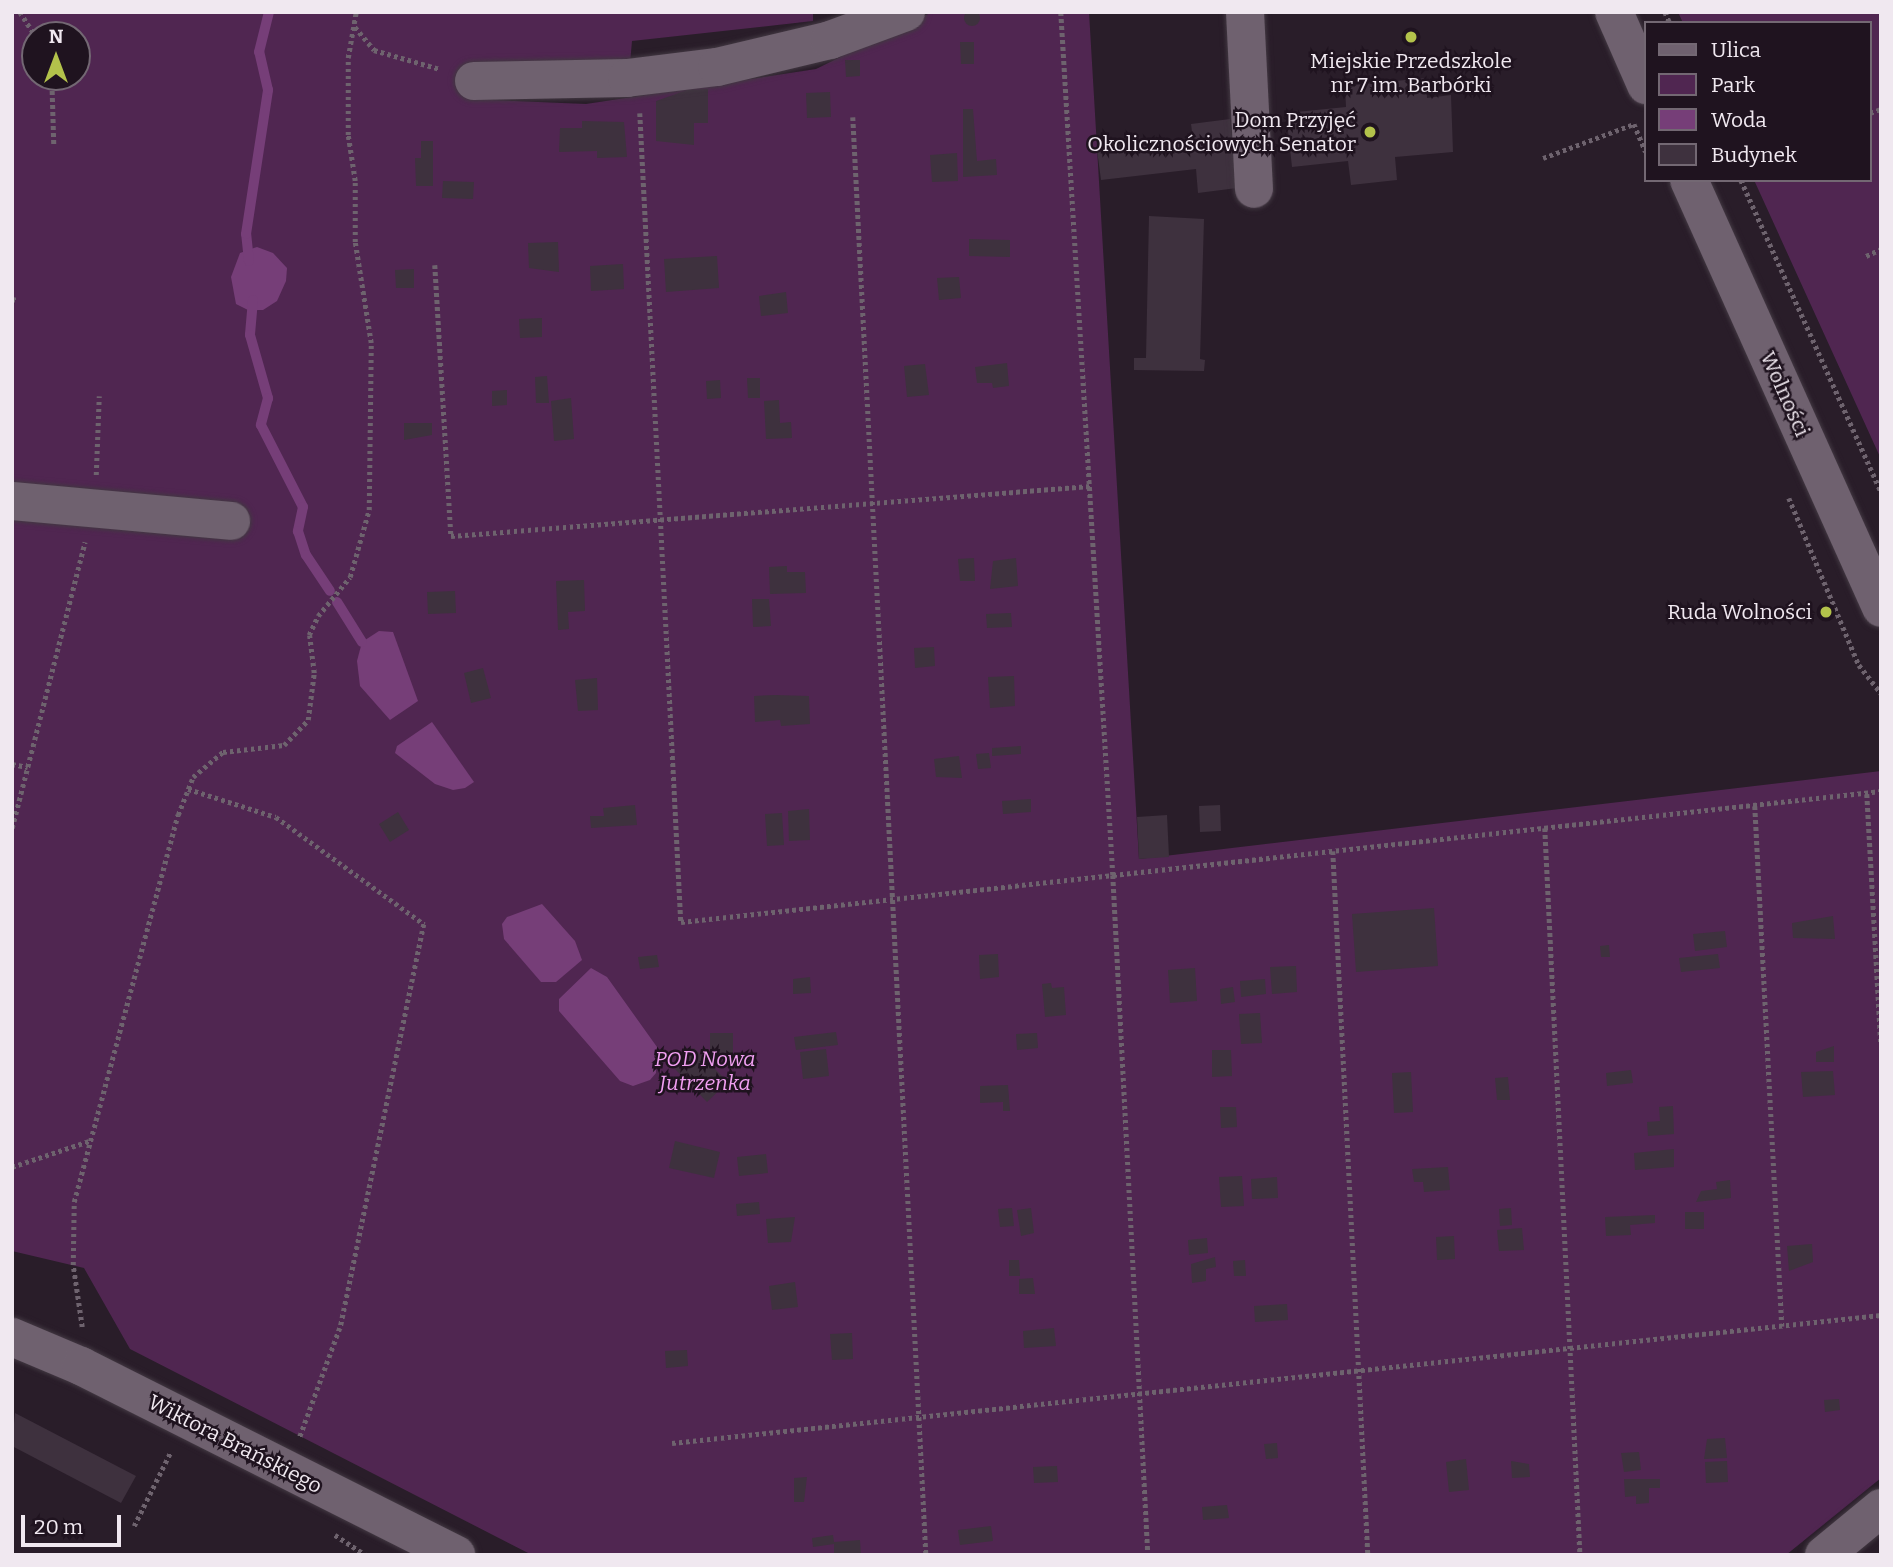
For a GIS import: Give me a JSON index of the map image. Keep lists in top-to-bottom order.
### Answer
{
  "streets": {
    "street": ["Wolności", "Wiktora Brańskiego"]
  },
  "parks": ["POD Nowa Jutrzenka"],
  "places": ["Miejskie Przedszkole nr 7 im. Barbórki", "Dom Przyjęć Okolicznościowych Senator", "Ruda Wolności"],
  "legend": [
    "Ulica",
    "Park",
    "Woda",
    "Budynek"
  ],
  "scale_bar": "20 m",
  "north": "top"
}
